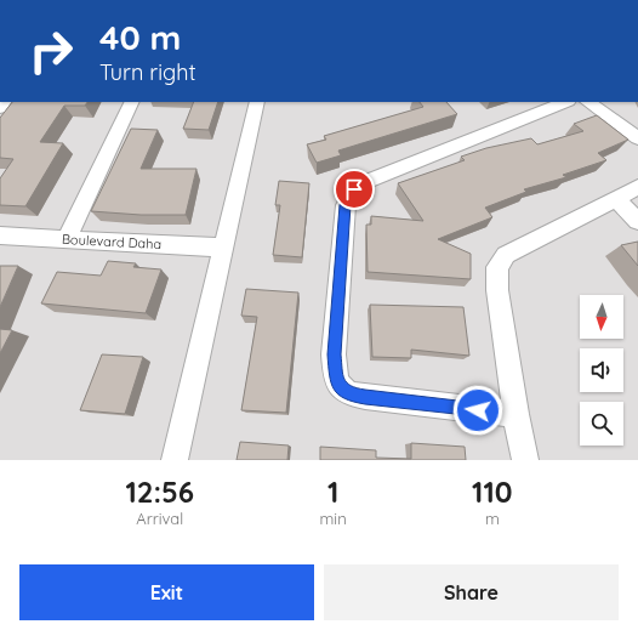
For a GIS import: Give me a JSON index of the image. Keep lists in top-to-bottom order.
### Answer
{
  "streets": {
    "street": ["Boulevard Daha"]
  },
  "north": "bottom",
  "page": {
    "turn": ["40 m", "Turn right"],
    "eta": [
      "12:56",
      "Arrival",
      "1",
      "min",
      "110",
      "m"
    ],
    "buttons": ["Exit", "Share"]
  }
}
